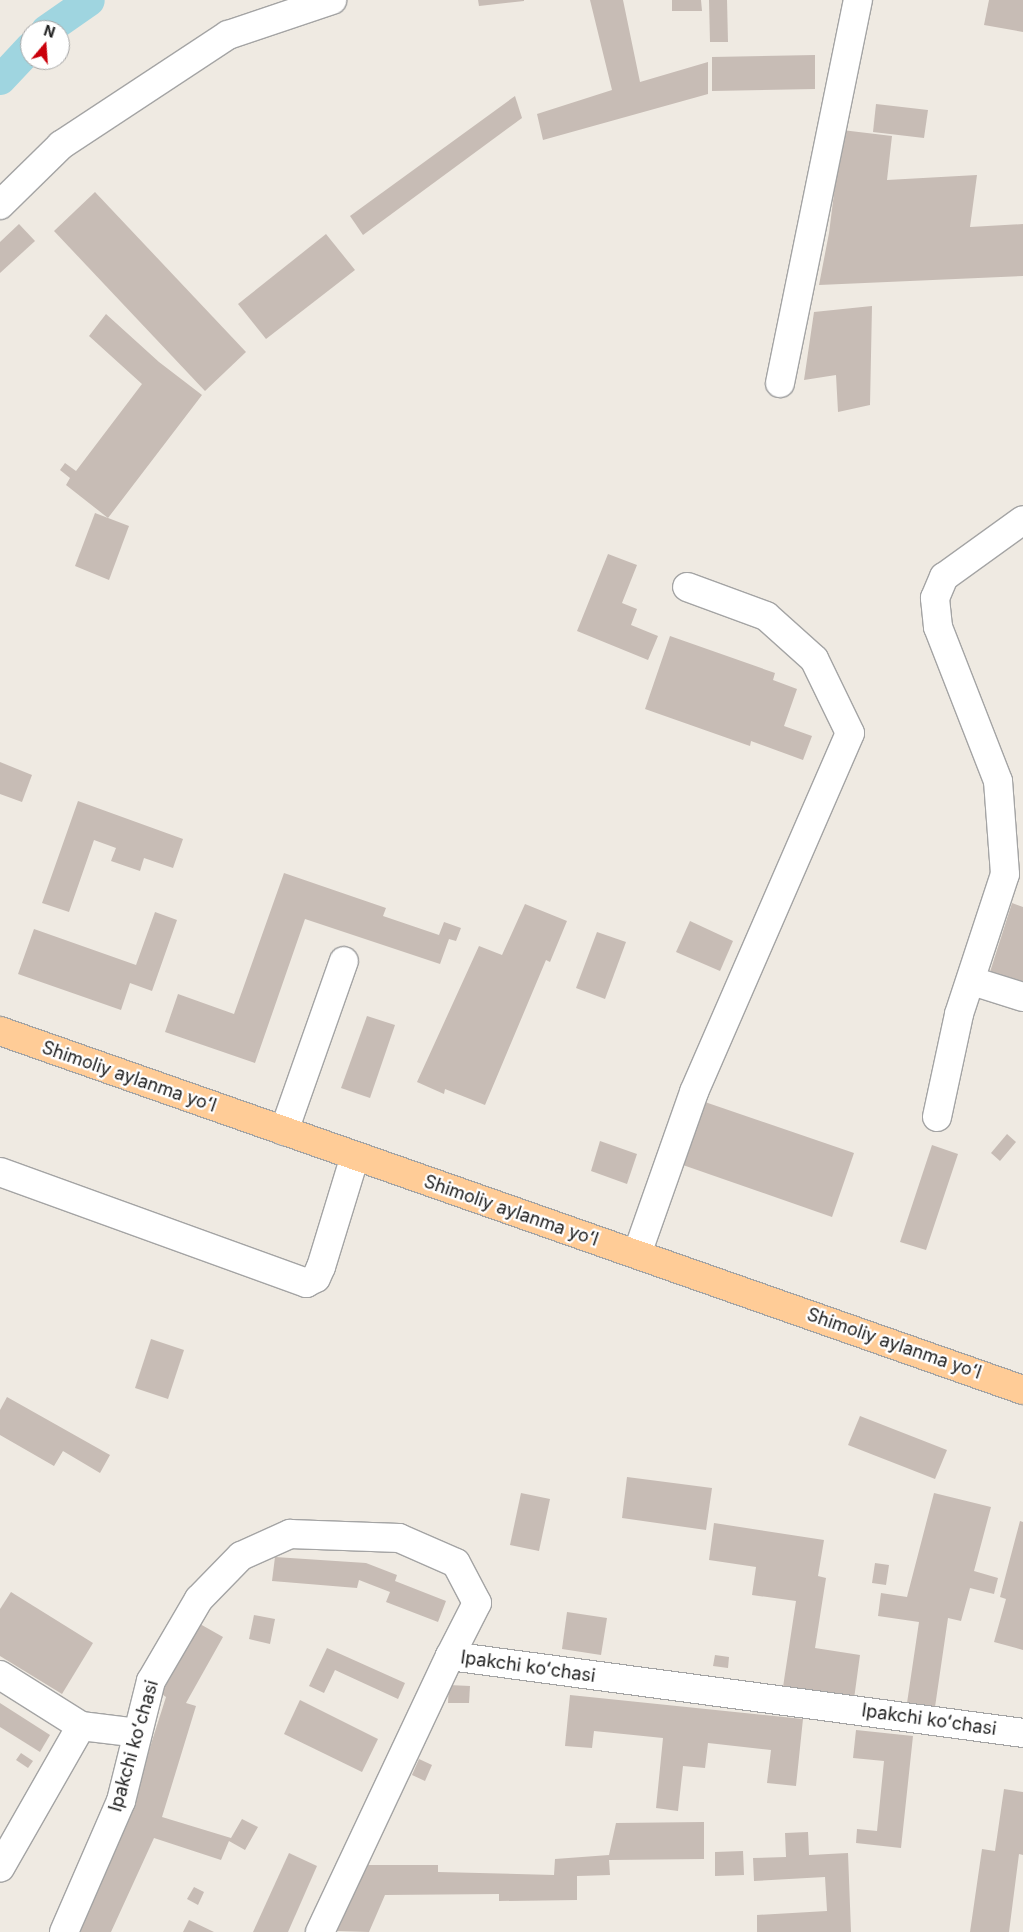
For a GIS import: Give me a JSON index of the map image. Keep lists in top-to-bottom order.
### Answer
{
  "streets": {
    "main road": ["Shimoliy aylanma yoʻl"],
    "street": ["Ipakchi koʻchasi"]
  },
  "north": "top"
}
